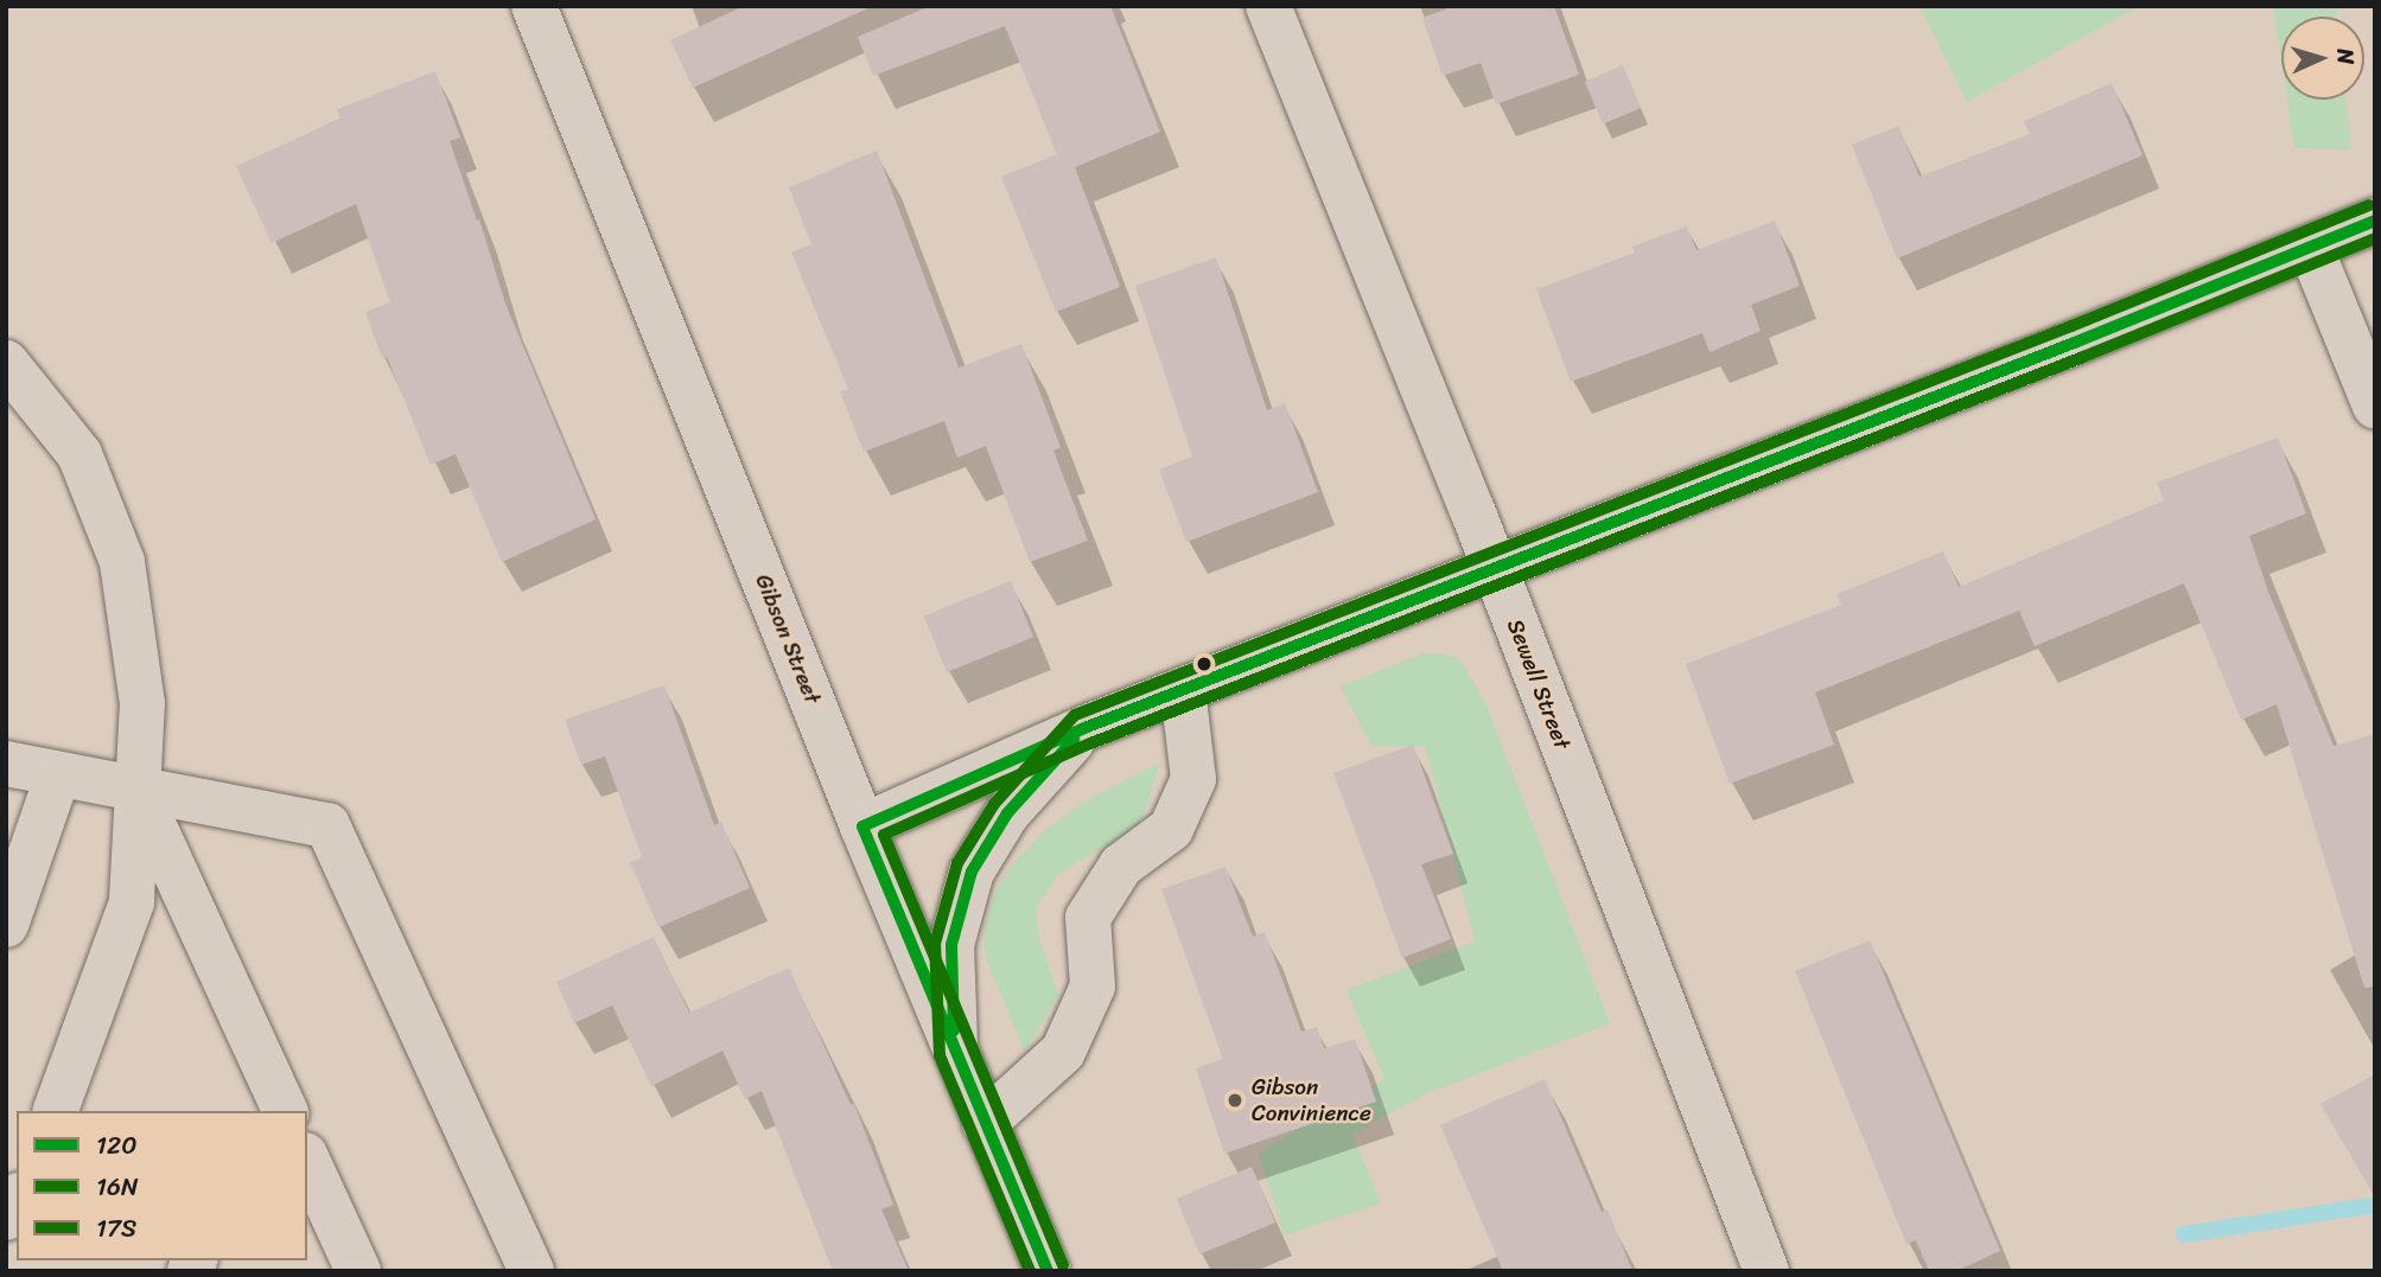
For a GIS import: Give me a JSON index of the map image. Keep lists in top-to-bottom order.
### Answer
{
  "streets": {
    "street": ["Gibson Street", "Sewell Street"]
  },
  "places": ["Gibson Convinience"],
  "lines": ["transit line 17S", "transit line 120", "transit line 16N"],
  "legend": ["120", "16N", "17S"],
  "north": "right"
}
